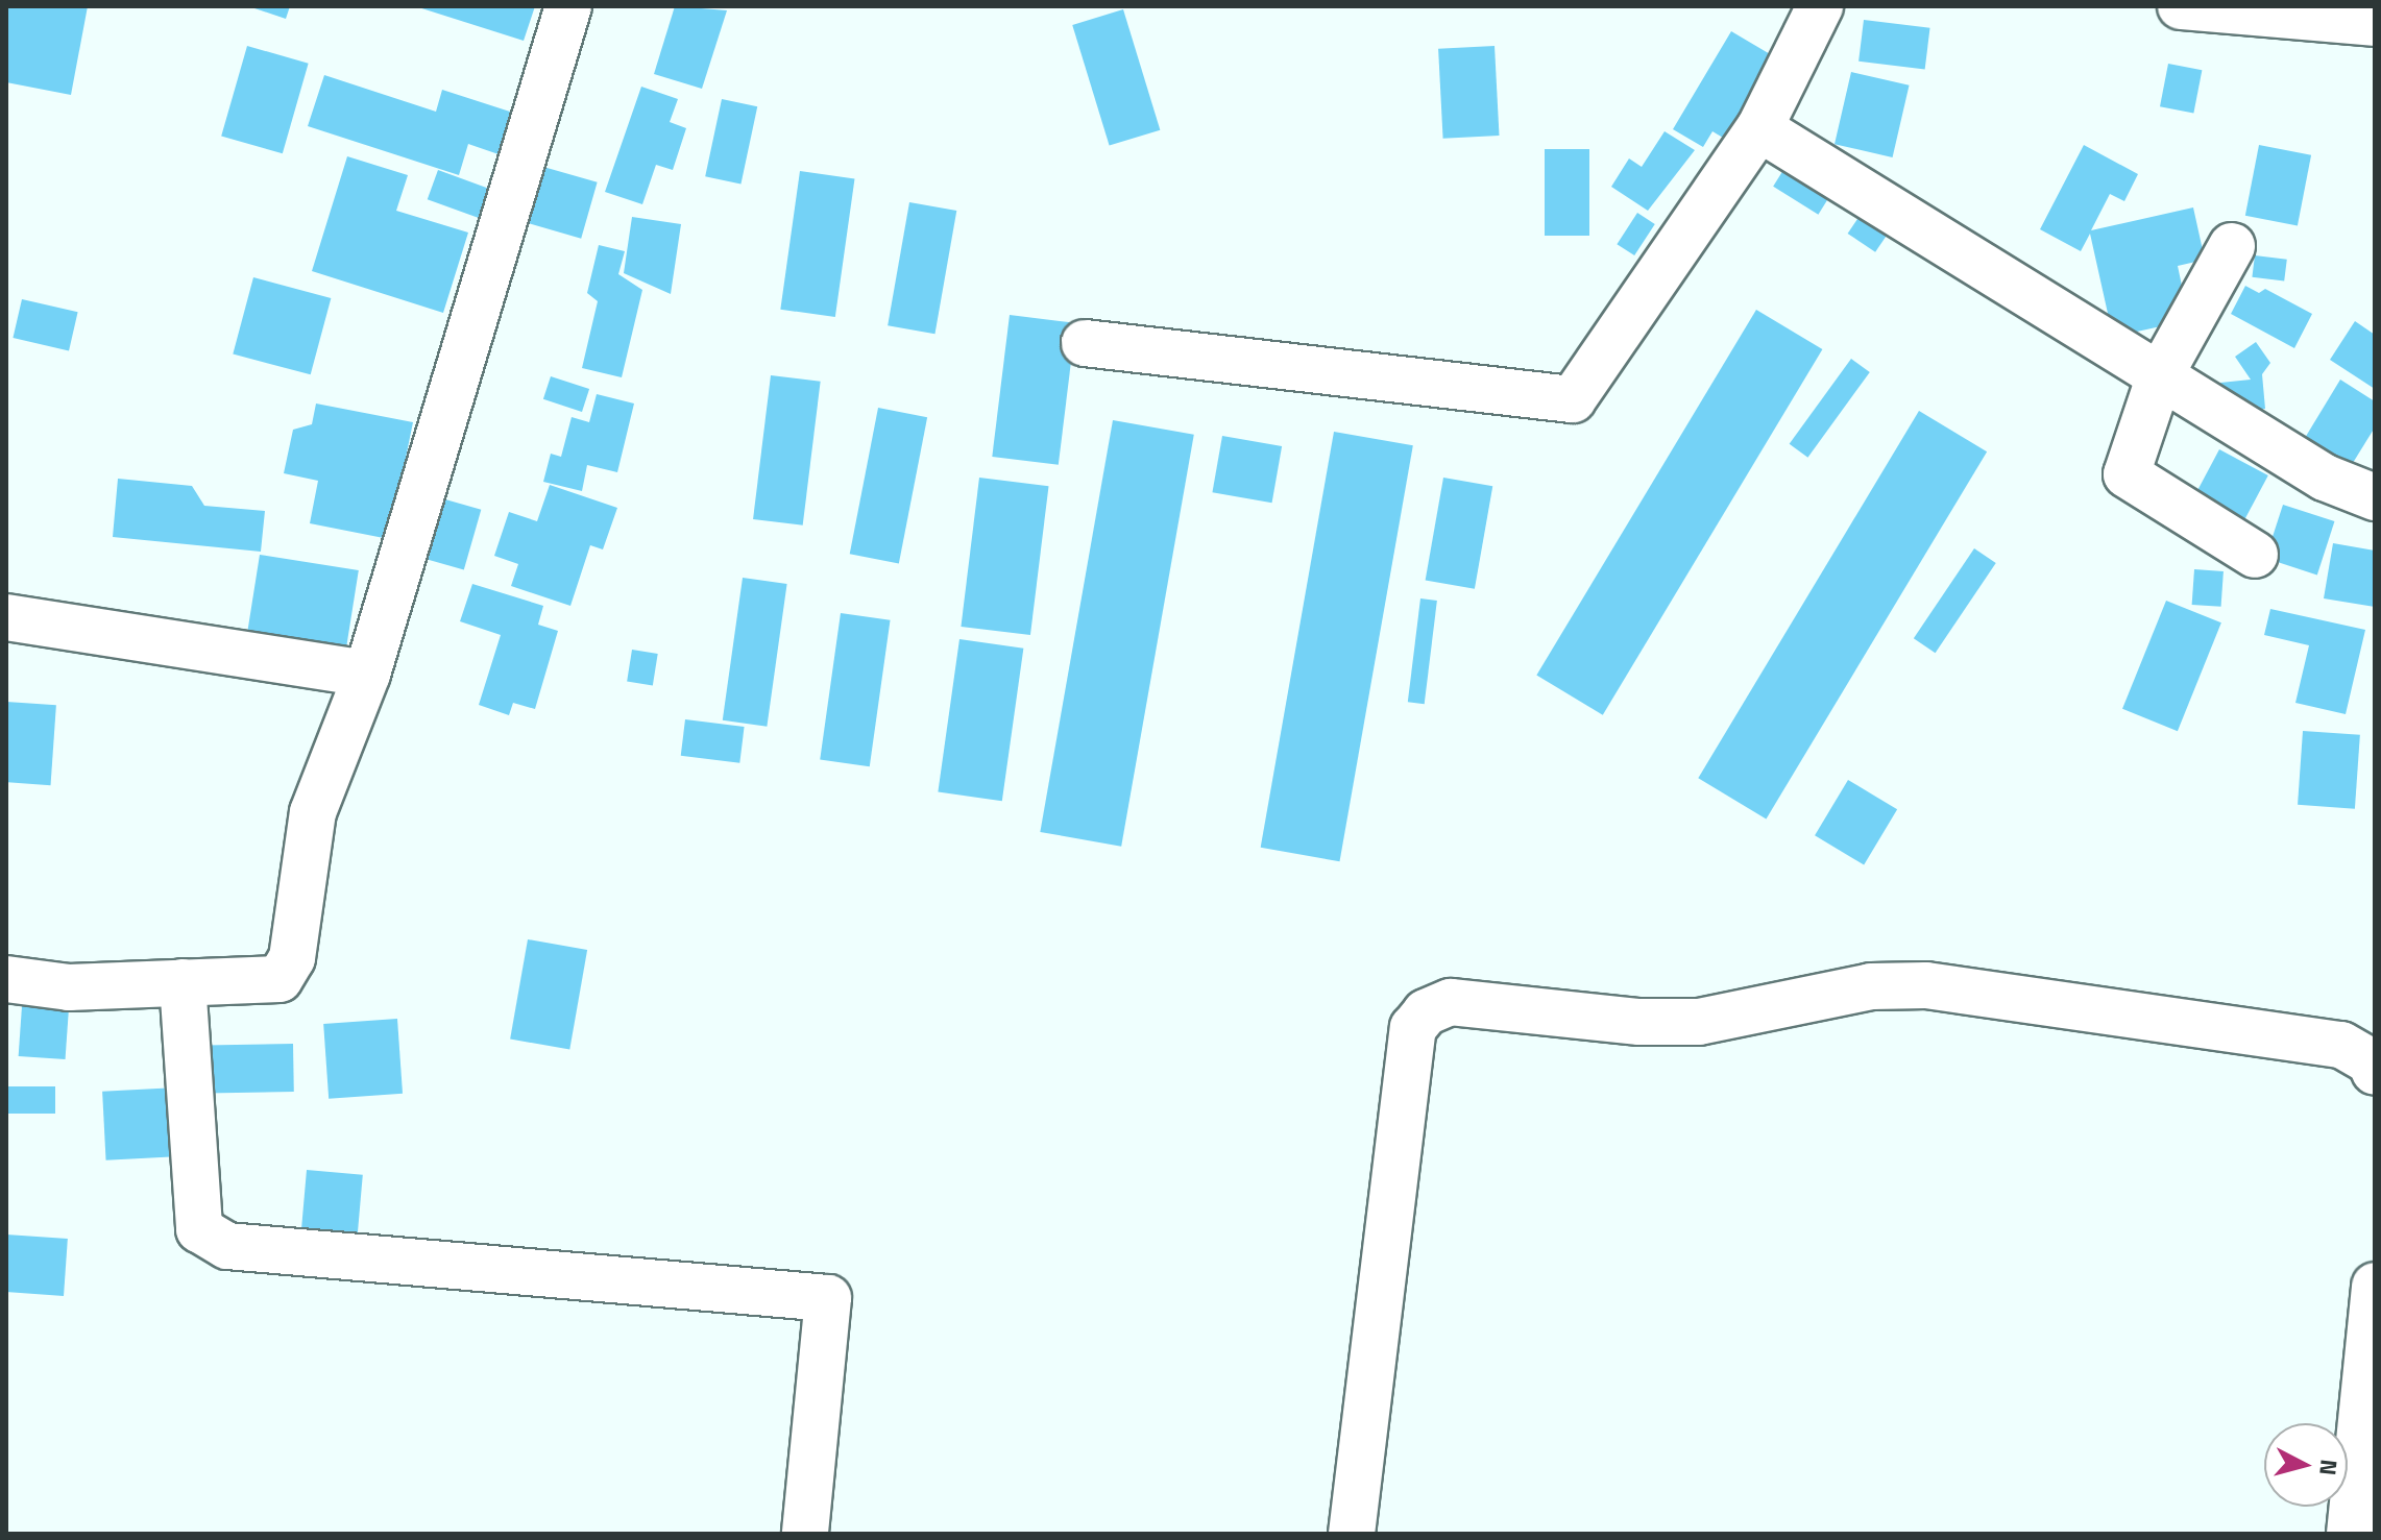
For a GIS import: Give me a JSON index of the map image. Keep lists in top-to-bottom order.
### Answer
{
  "north": "right"
}
